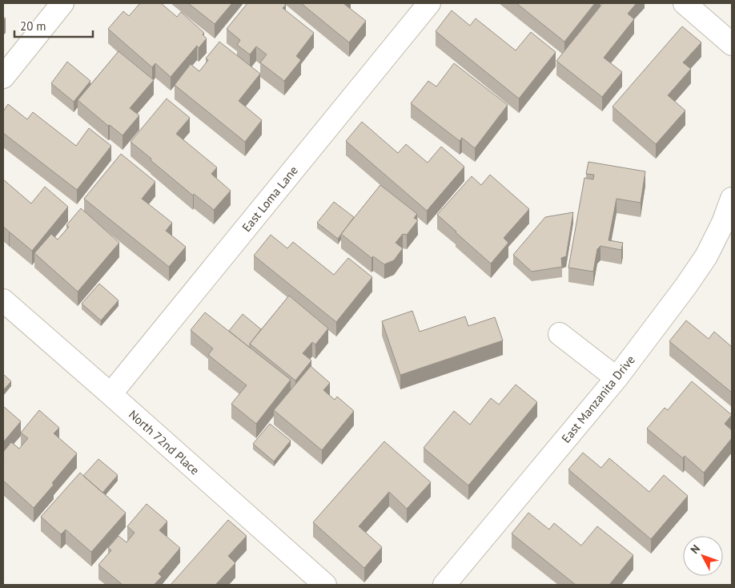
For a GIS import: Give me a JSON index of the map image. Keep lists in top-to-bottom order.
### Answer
{
  "streets": {
    "street": ["East Loma Lane", "East Manzanita Drive", "North 72nd Place"]
  },
  "crossings": [
    ["East Loma Lane", "North 72nd Place"]
  ],
  "scale_bar": "20 m",
  "north": "top left"
}
